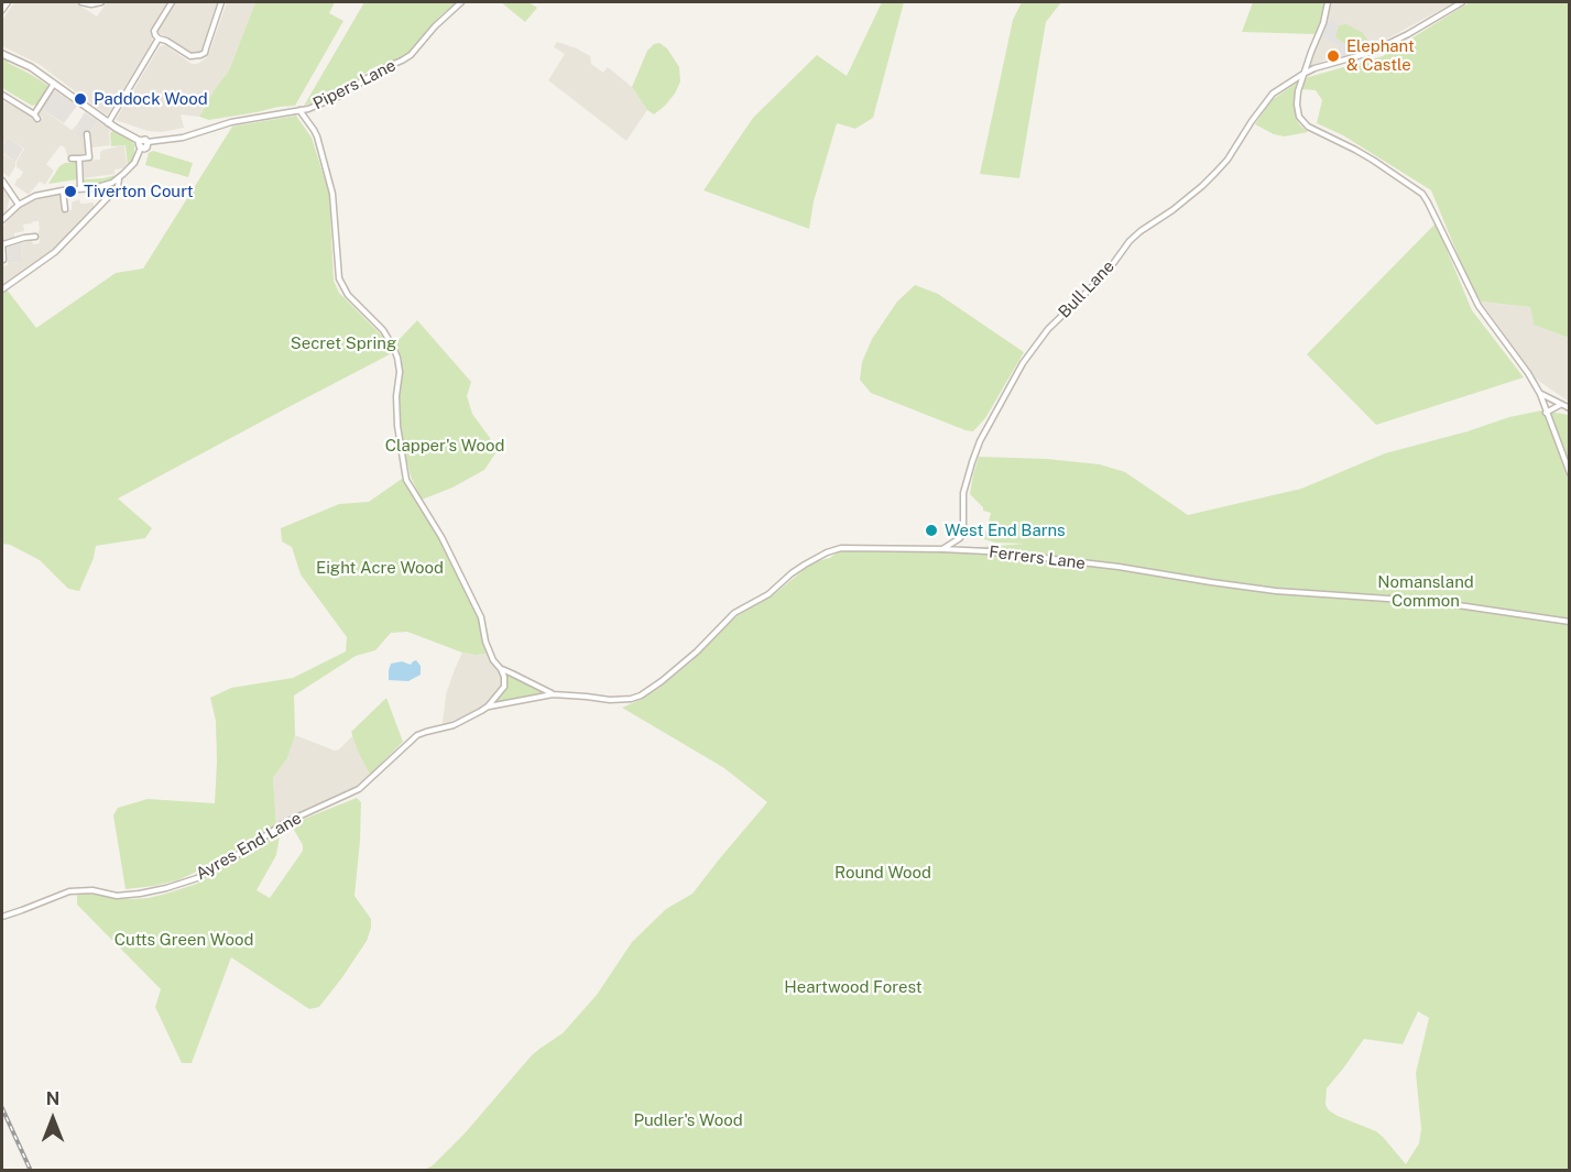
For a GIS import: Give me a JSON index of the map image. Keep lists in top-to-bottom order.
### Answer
{
  "streets": {
    "street": [
      "Pipers Lane",
      "Bull Lane",
      "Ferrers Lane",
      "Ayres End Lane"
    ]
  },
  "crossings": [
    ["Bull Lane", "Ferrers Lane"],
    ["Ferrers Lane", "Ayres End Lane"]
  ],
  "parks": [
    "Secret Spring",
    "Clapper's Wood",
    "Eight Acre Wood",
    "Nomansland Common",
    "Round Wood",
    "Cutts Green Wood",
    "Heartwood Forest",
    "Pudler's Wood"
  ],
  "places": [
    "Elephant & Castle",
    "Paddock Wood",
    "Tiverton Court",
    "West End Barns"
  ],
  "north": "top"
}
